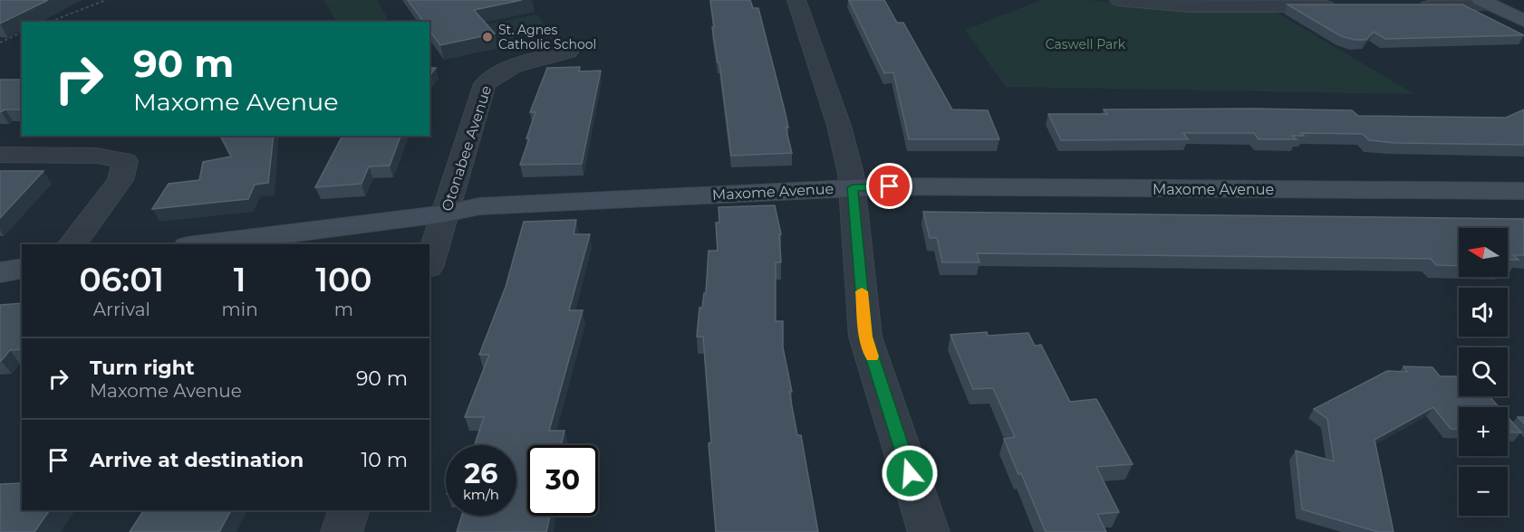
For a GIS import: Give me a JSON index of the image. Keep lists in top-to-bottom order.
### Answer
{
  "streets": {
    "street": ["Otonabee Avenue", "Maxome Avenue"]
  },
  "crossings": [
    ["Otonabee Avenue", "Maxome Avenue"]
  ],
  "parks": ["Caswell Park"],
  "places": ["St. Agnes Catholic School"],
  "north": "left",
  "page": {
    "turn": ["90 m", "Maxome Avenue"],
    "map_buttons": ["+", "−"],
    "eta": [
      "06:01",
      "Arrival",
      "1",
      "min",
      "100",
      "m"
    ],
    "list": [
      {
        "name": "Turn right",
        "note": "Maxome Avenue",
        "value": "90 m"
      },
      {
        "name": "Arrive at destination",
        "value": "10 m"
      }
    ],
    "speed": "26 km/h",
    "limit": "30"
  }
}
